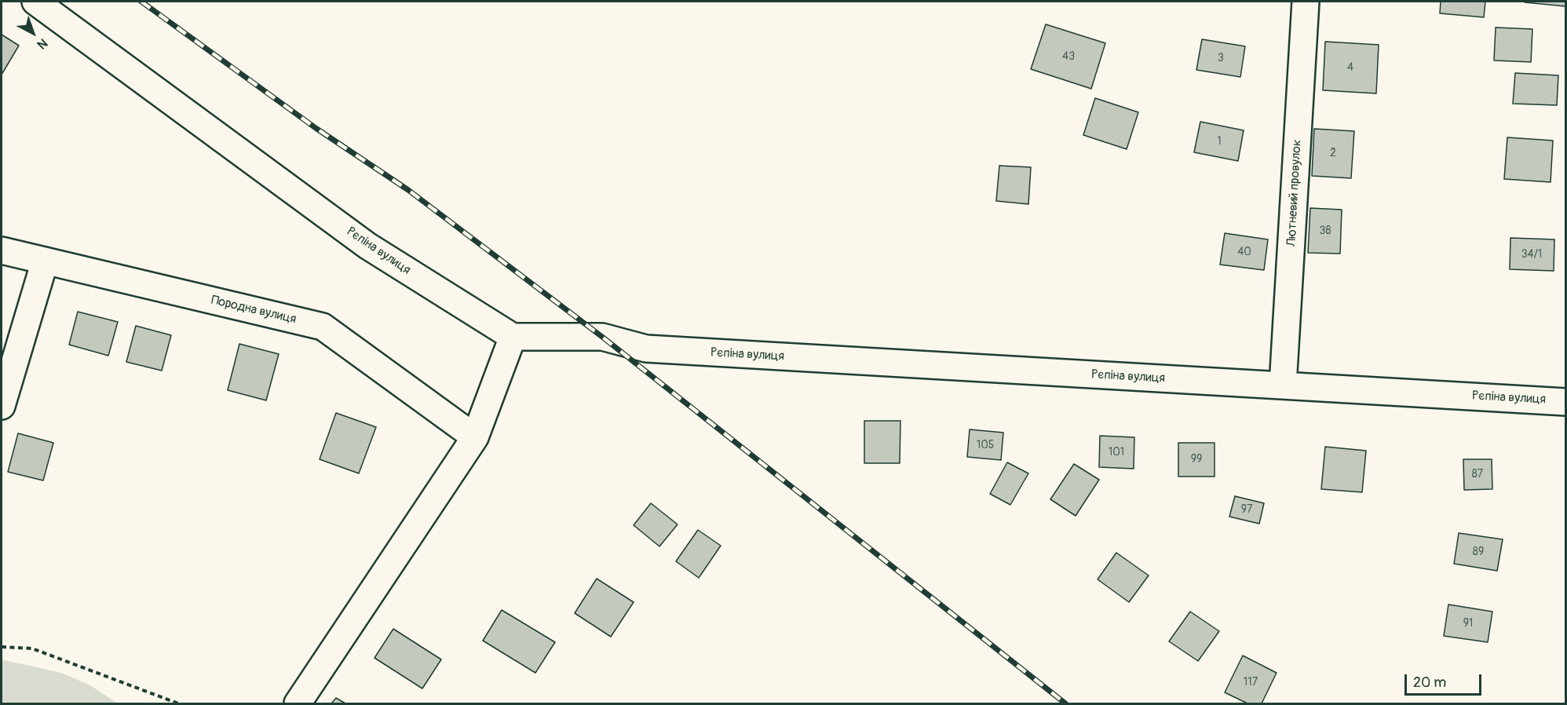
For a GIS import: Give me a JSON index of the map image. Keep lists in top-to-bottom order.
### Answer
{
  "streets": {
    "street": ["Лютневий провулок", "Рєпіна вулиця", "Породна вулиця"]
  },
  "crossings": [
    ["Лютневий провулок", "Рєпіна вулиця"]
  ],
  "house_numbers": [
    "43",
    "3",
    "4",
    "1",
    "2",
    "38",
    "40",
    "34/1",
    "105",
    "101",
    "99",
    "87",
    "97",
    "89",
    "91",
    "117"
  ],
  "scale_bar": "20 m",
  "north": "bottom right"
}
